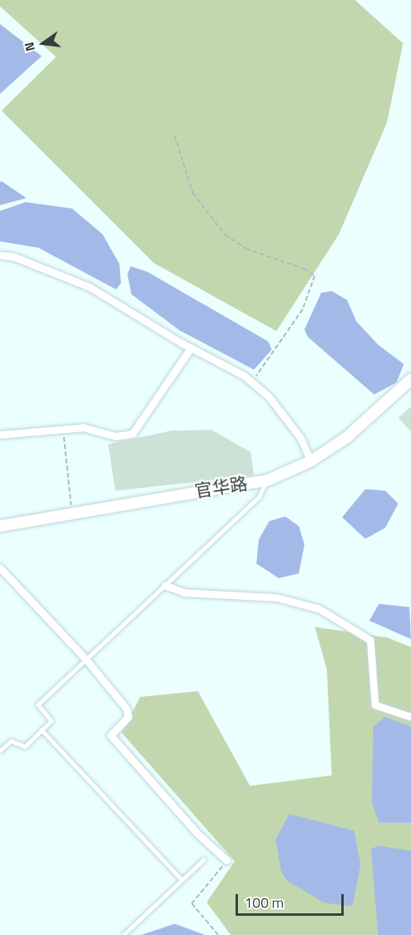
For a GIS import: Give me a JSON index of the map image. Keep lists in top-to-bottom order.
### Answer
{
  "streets": {
    "main road": ["官华路"]
  },
  "scale_bar": "100 m",
  "north": "left"
}
